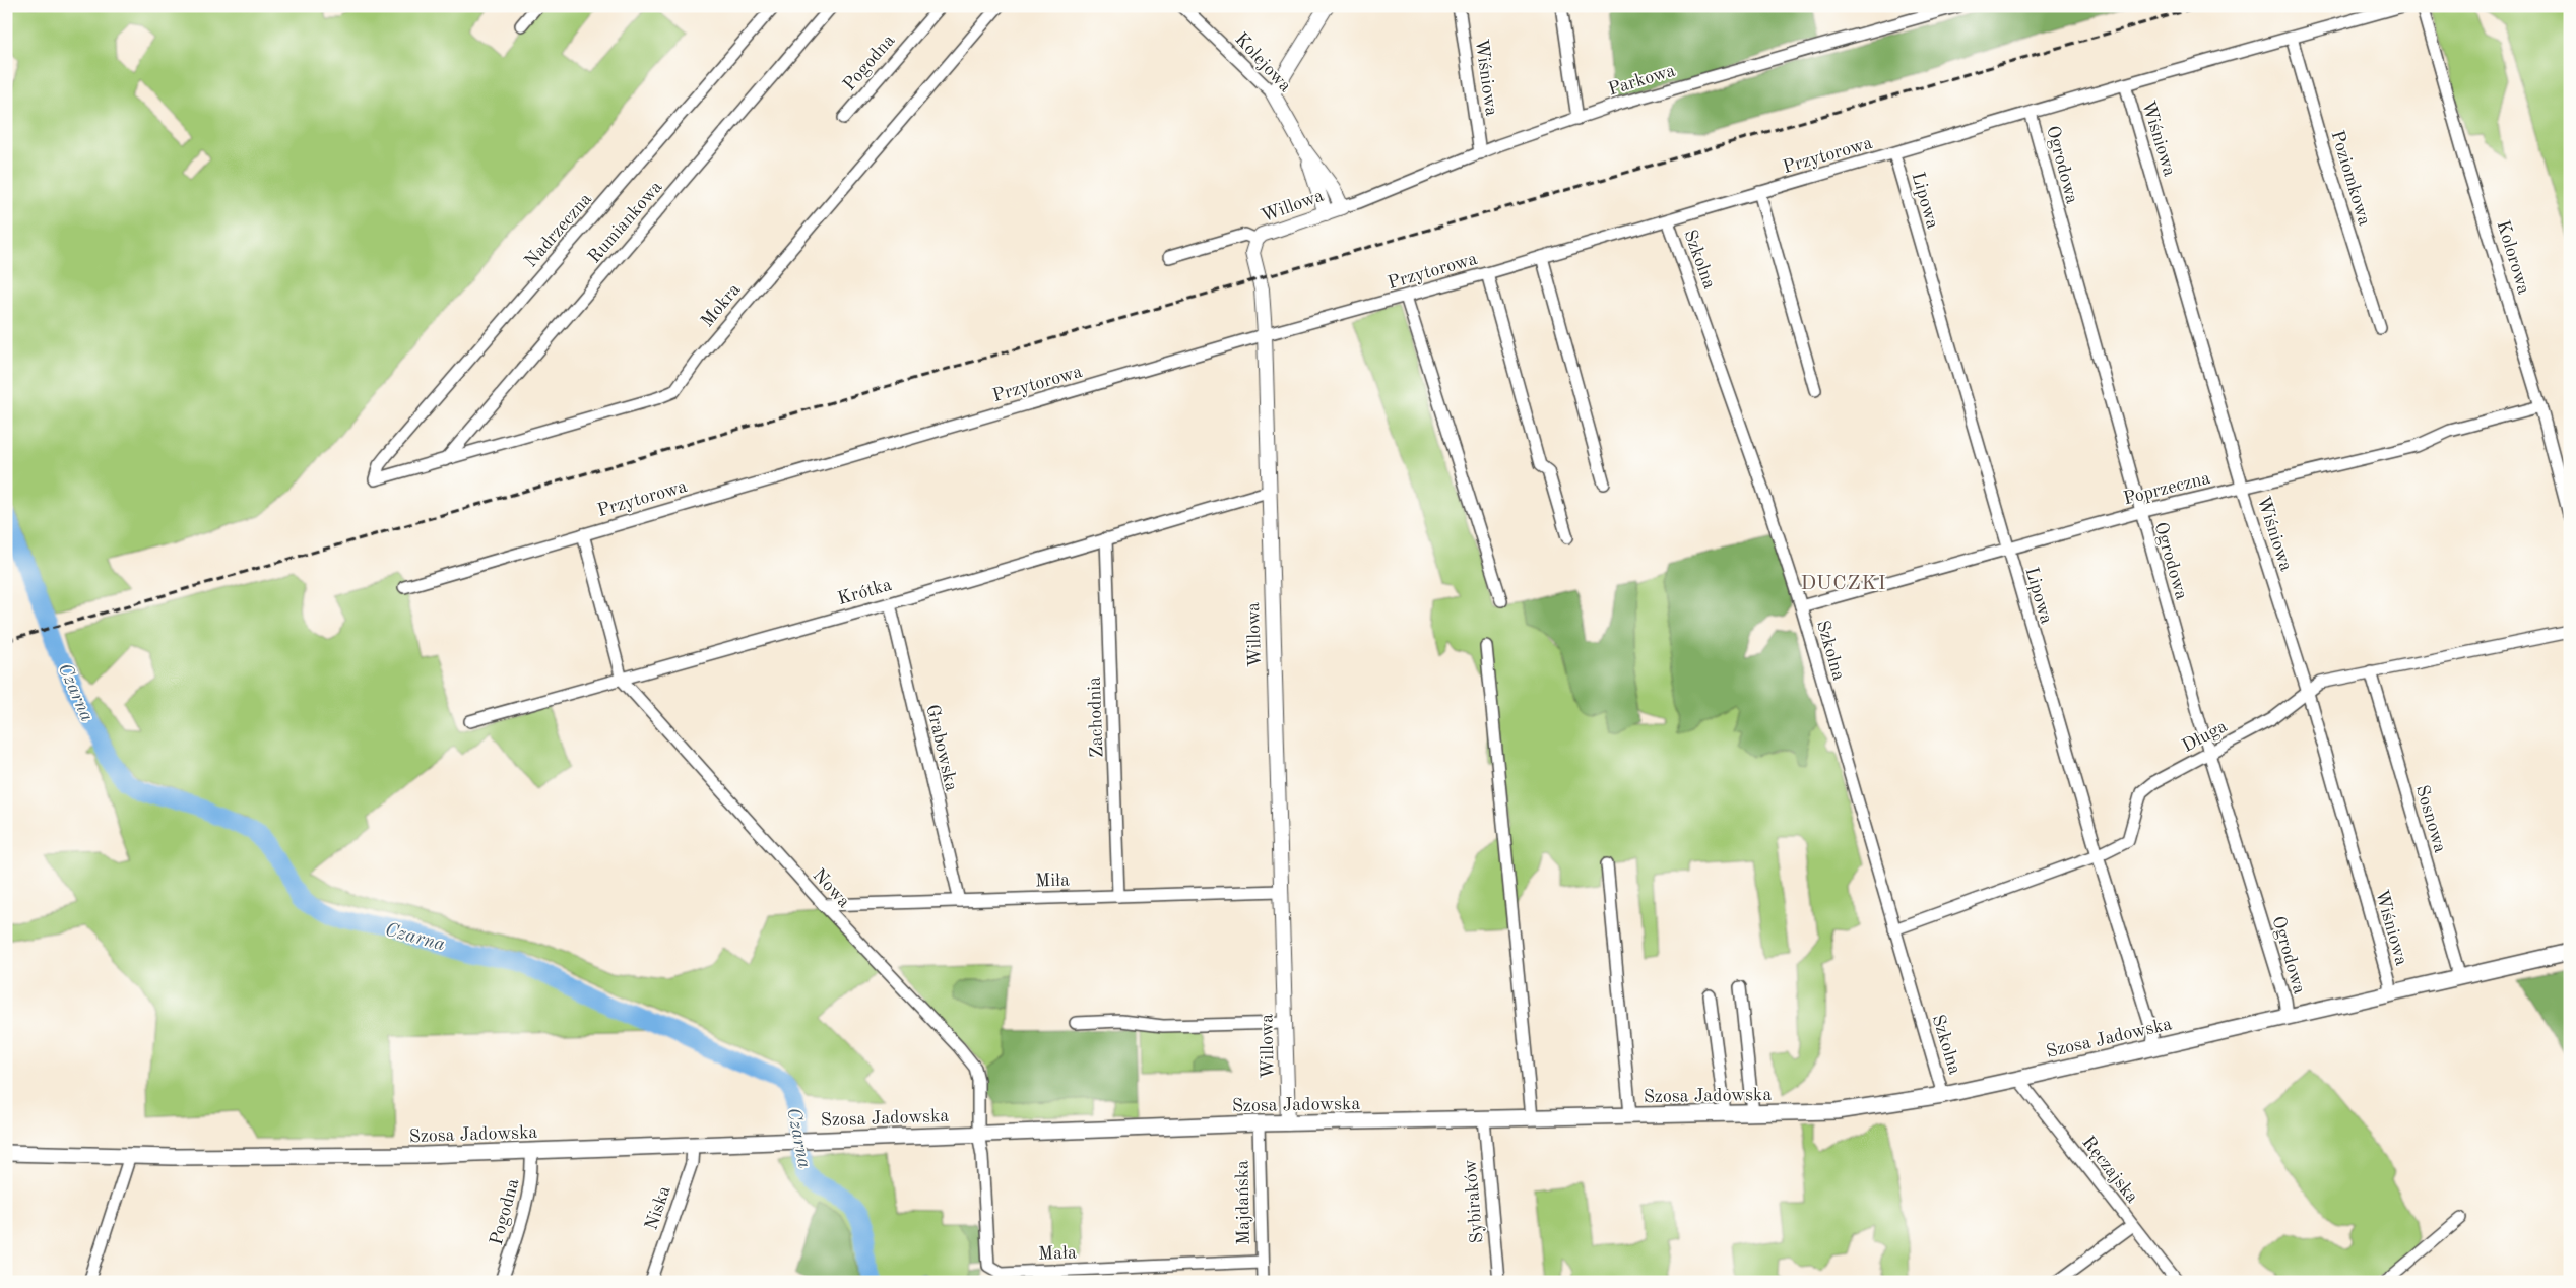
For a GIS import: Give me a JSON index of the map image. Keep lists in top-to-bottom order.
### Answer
{
  "streets": {
    "main road": ["Szosa Jadowska"],
    "street": [
      "Pogodna",
      "Kolejowa",
      "Wiśniowa",
      "Parkowa",
      "Przytorowa",
      "Ogrodowa",
      "Poziomkowa",
      "Lipowa",
      "Willowa",
      "Rumiankowa",
      "Nadrzeczna",
      "Kolorowa",
      "Szkolna",
      "Mokra",
      "Poprzeczna",
      "Krótka",
      "Zachodnia",
      "Długa",
      "Grabowska",
      "Sosnowa",
      "Miła",
      "Nowa",
      "Ręczajska",
      "Sybiraków",
      "Majdańska",
      "Niska",
      "Mała"
    ]
  },
  "crossings": [
    ["Pogodna", "Szosa Jadowska"],
    ["Kolejowa", "Parkowa"],
    ["Kolejowa", "Willowa"],
    ["Wiśniowa", "Parkowa"],
    ["Wiśniowa", "Przytorowa"],
    ["Wiśniowa", "Poprzeczna"],
    ["Wiśniowa", "Długa"],
    ["Wiśniowa", "Szosa Jadowska"],
    ["Parkowa", "Willowa"],
    ["Przytorowa", "Ogrodowa"],
    ["Przytorowa", "Poziomkowa"],
    ["Przytorowa", "Lipowa"],
    ["Przytorowa", "Willowa"],
    ["Przytorowa", "Szkolna"],
    ["Przytorowa", "Krótka"],
    ["Przytorowa", "Nowa"],
    ["Ogrodowa", "Poprzeczna"],
    ["Ogrodowa", "Długa"],
    ["Ogrodowa", "Szosa Jadowska"],
    ["Lipowa", "Poprzeczna"],
    ["Lipowa", "Długa"],
    ["Lipowa", "Szosa Jadowska"],
    ["Willowa", "Krótka"],
    ["Willowa", "Miła"],
    ["Willowa", "Szosa Jadowska"],
    ["Rumiankowa", "Mokra"],
    ["Nadrzeczna", "Mokra"],
    ["Kolorowa", "Poprzeczna"],
    ["Szkolna", "Poprzeczna"],
    ["Szkolna", "Długa"],
    ["Szkolna", "Szosa Jadowska"],
    ["Krótka", "Zachodnia"],
    ["Krótka", "Grabowska"],
    ["Krótka", "Nowa"],
    ["Zachodnia", "Miła"],
    ["Długa", "Sosnowa"],
    ["Grabowska", "Miła"],
    ["Sosnowa", "Szosa Jadowska"],
    ["Miła", "Nowa"],
    ["Nowa", "Szosa Jadowska"],
    ["Nowa", "Mała"],
    ["Szosa Jadowska", "Ręczajska"],
    ["Szosa Jadowska", "Sybiraków"],
    ["Szosa Jadowska", "Majdańska"],
    ["Szosa Jadowska", "Niska"],
    ["Szosa Jadowska", "Mała"],
    ["Majdańska", "Mała"]
  ],
  "districts": ["DUCZKI"],
  "water": ["Czarna"]
}
